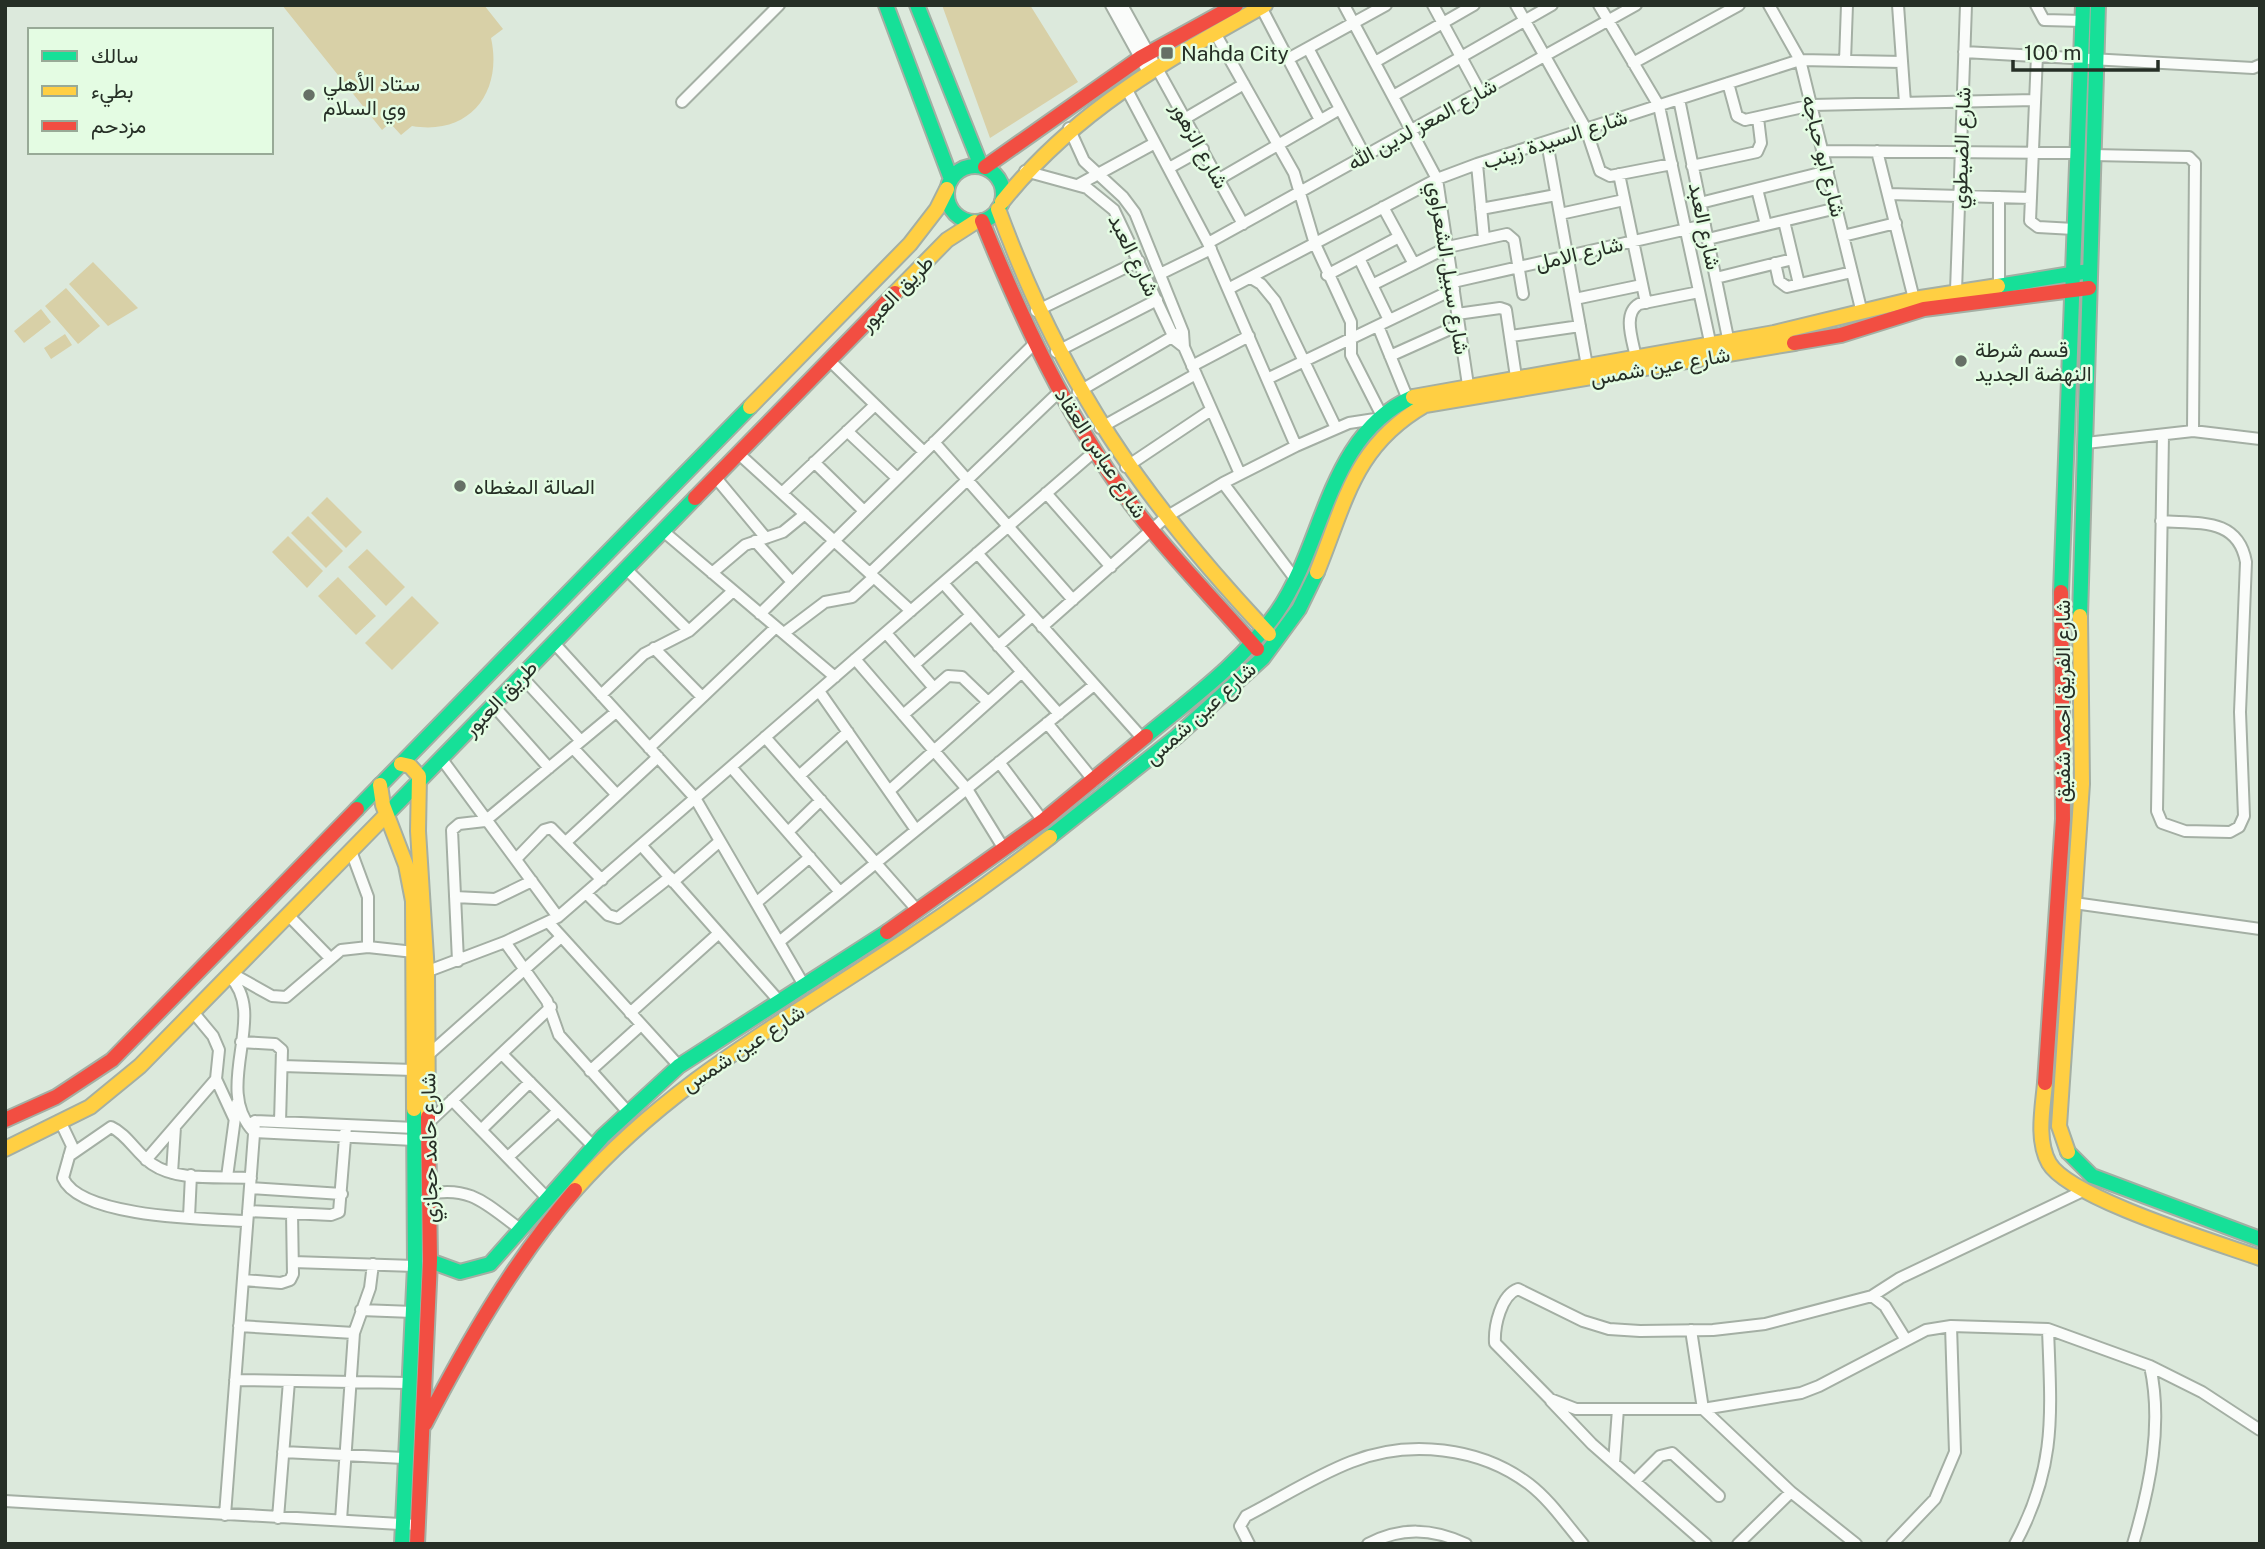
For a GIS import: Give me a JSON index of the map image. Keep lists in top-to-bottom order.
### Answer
{
  "streets": {
    "street": [
      "شارع المعز لدين الله",
      "شارع السيدة زينب",
      "شارع الزهور",
      "شارع الضيطوي",
      "شارع ابو حباجه",
      "شارع العبد",
      "شارع الامل",
      "شارع سبيل الشعراوي",
      "طريق العبور",
      "شارع عين شمس",
      "شارع عباس العقاد",
      "شارع الفريق احمد شفيق",
      "شارع حامد حجازي"
    ]
  },
  "crossings": [
    ["شارع المعز لدين الله", "شارع الزهور"],
    ["شارع المعز لدين الله", "شارع العبد"],
    ["شارع المعز لدين الله", "شارع سبيل الشعراوي"],
    ["شارع السيدة زينب", "شارع ابو حباجه"],
    ["شارع السيدة زينب", "شارع العبد"],
    ["شارع السيدة زينب", "شارع سبيل الشعراوي"],
    ["شارع الضيطوي", "شارع عين شمس"],
    ["شارع ابو حباجه", "شارع عين شمس"],
    ["شارع العبد", "شارع الامل"],
    ["شارع العبد", "شارع عين شمس"],
    ["شارع الامل", "شارع سبيل الشعراوي"],
    ["شارع سبيل الشعراوي", "شارع عين شمس"],
    ["طريق العبور", "شارع عباس العقاد"],
    ["طريق العبور", "شارع حامد حجازي"],
    ["شارع عين شمس", "شارع عباس العقاد"],
    ["شارع عين شمس", "شارع الفريق احمد شفيق"],
    ["شارع عين شمس", "شارع حامد حجازي"]
  ],
  "places": {
    "transit": ["Nahda City"],
    "other": ["ستاد الأهلي وي السلام", "قسم شرطة النهضة الجديد", "الصالة المغطاه"]
  },
  "legend": ["سالك", "بطيء", "مزدحم"],
  "scale_bar": "100 m"
}
